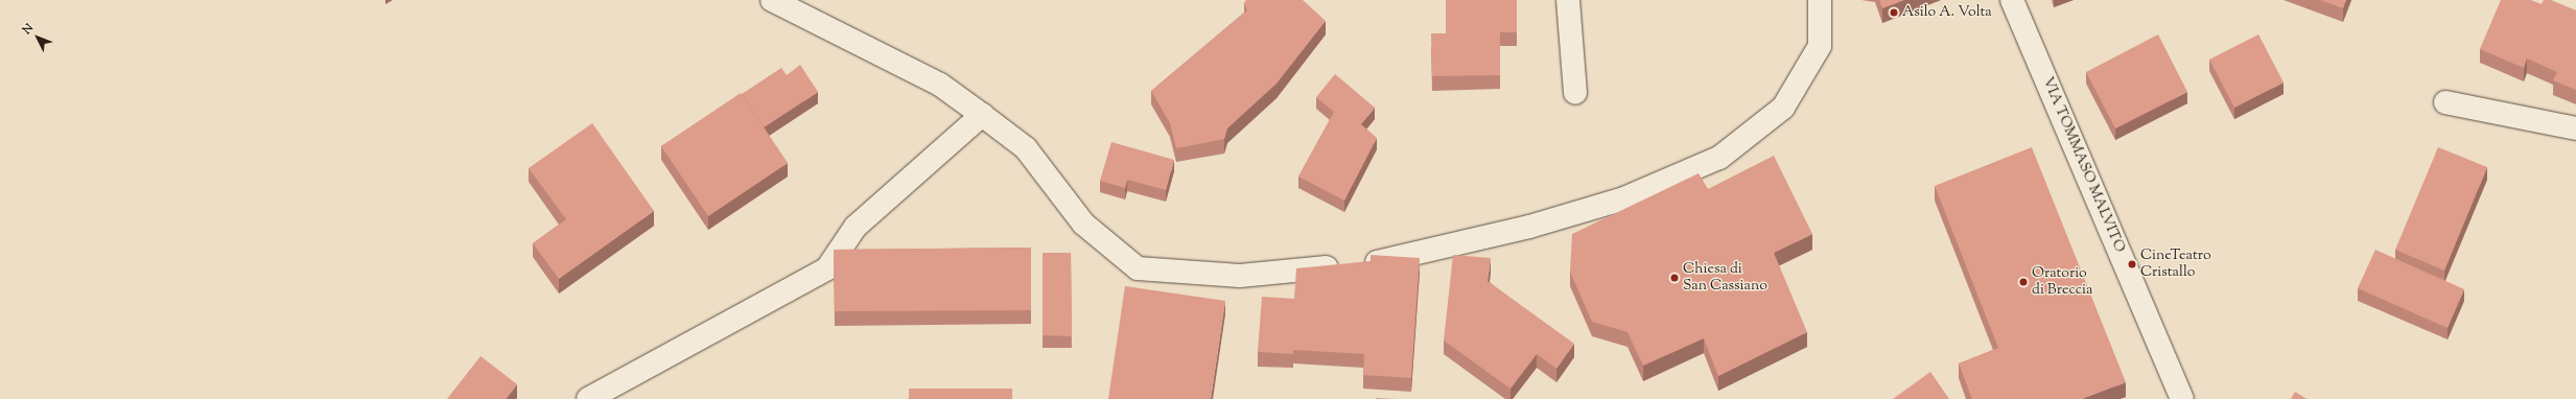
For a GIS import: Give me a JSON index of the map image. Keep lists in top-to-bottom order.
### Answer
{
  "streets": {
    "street": ["VIA TOMMASO MALVITO"]
  },
  "places": [
    "Asilo A. Volta",
    "CineTeatro Cristallo",
    "Chiesa di San Cassiano",
    "Oratorio di Breccia"
  ],
  "north": "top left"
}
